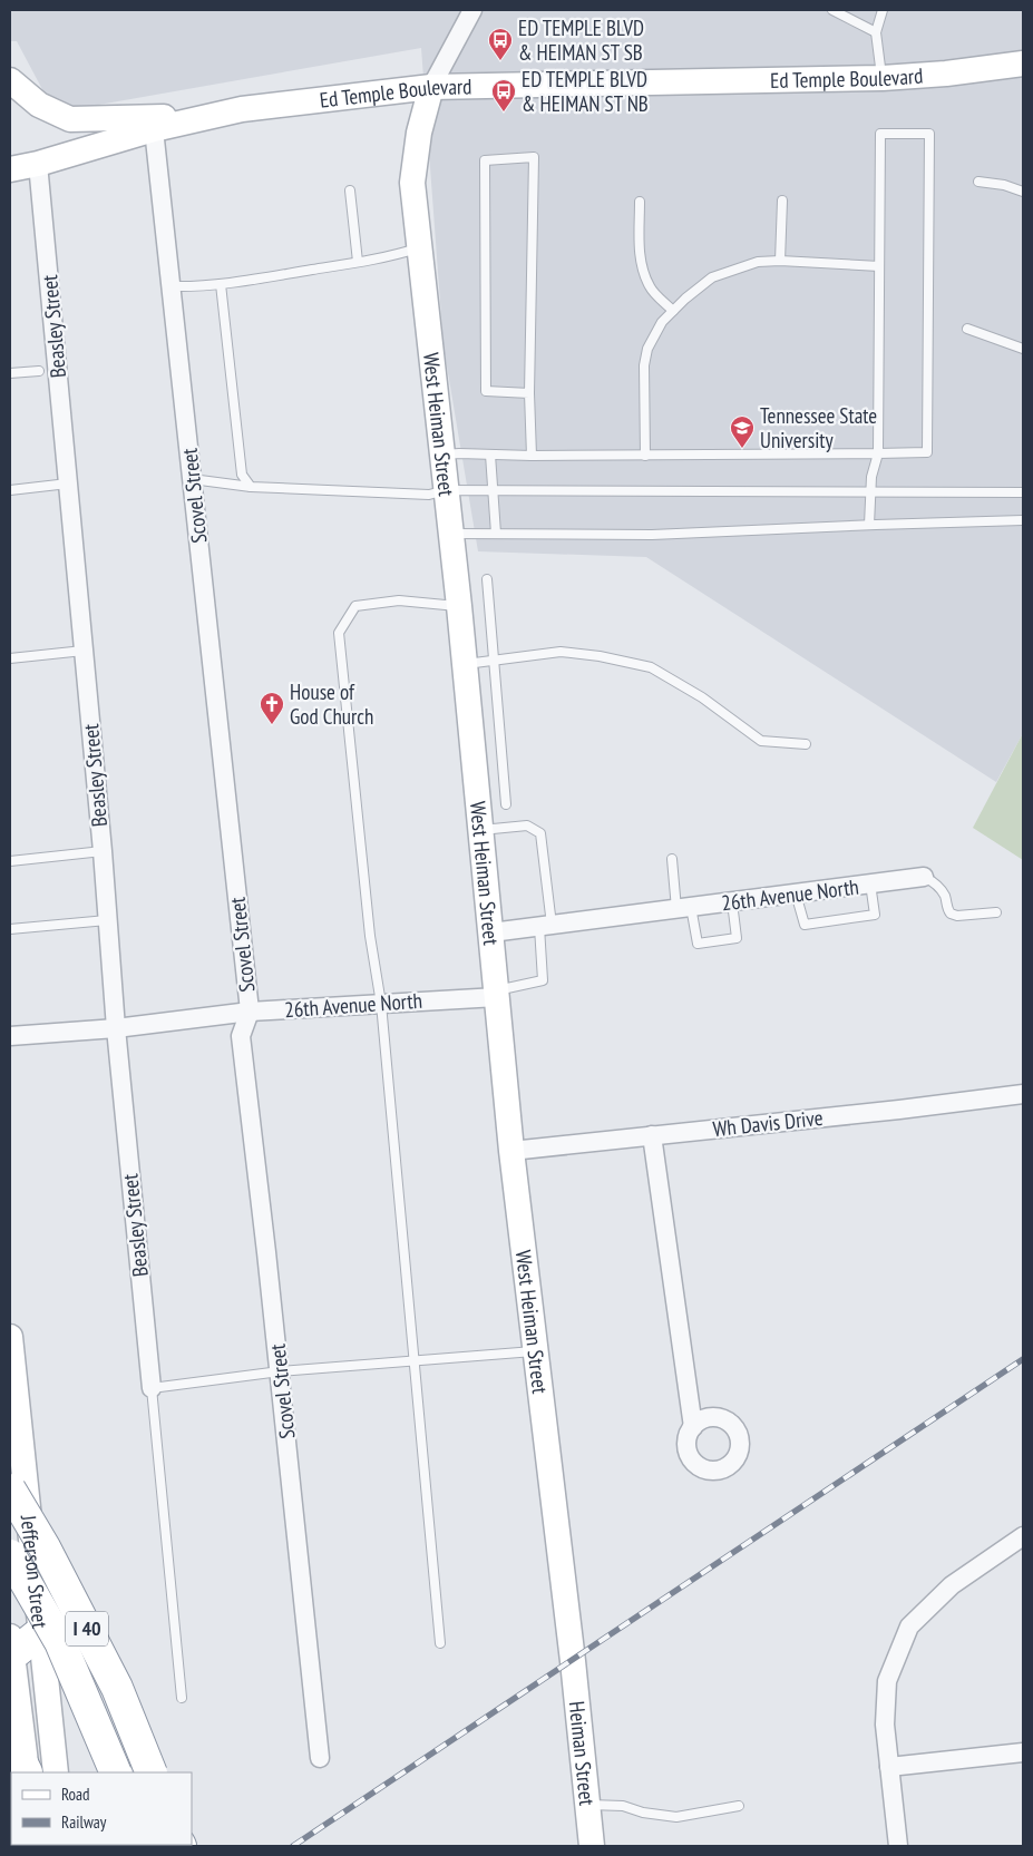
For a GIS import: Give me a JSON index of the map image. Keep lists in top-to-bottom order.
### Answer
{
  "streets": {
    "highway": ["I 40"],
    "main road": [
      "Ed Temple Boulevard",
      "West Heiman Street",
      "Jefferson Street",
      "Heiman Street"
    ],
    "street": [
      "Beasley Street",
      "Scovel Street",
      "26th Avenue North",
      "Wh Davis Drive"
    ]
  },
  "crossings": [
    ["Ed Temple Boulevard", "Beasley Street"],
    ["Ed Temple Boulevard", "West Heiman Street"],
    ["Ed Temple Boulevard", "Scovel Street"],
    ["Beasley Street", "26th Avenue North"],
    ["West Heiman Street", "26th Avenue North"],
    ["West Heiman Street", "Wh Davis Drive"],
    ["West Heiman Street", "Heiman Street"],
    ["Scovel Street", "26th Avenue North"]
  ],
  "places": {
    "bus stop": ["ED TEMPLE BLVD & HEIMAN ST SB", "ED TEMPLE BLVD & HEIMAN ST NB"],
    "school or university": ["Tennessee State University"],
    "church": ["House of God Church"]
  },
  "legend": ["Road", "Railway"]
}
